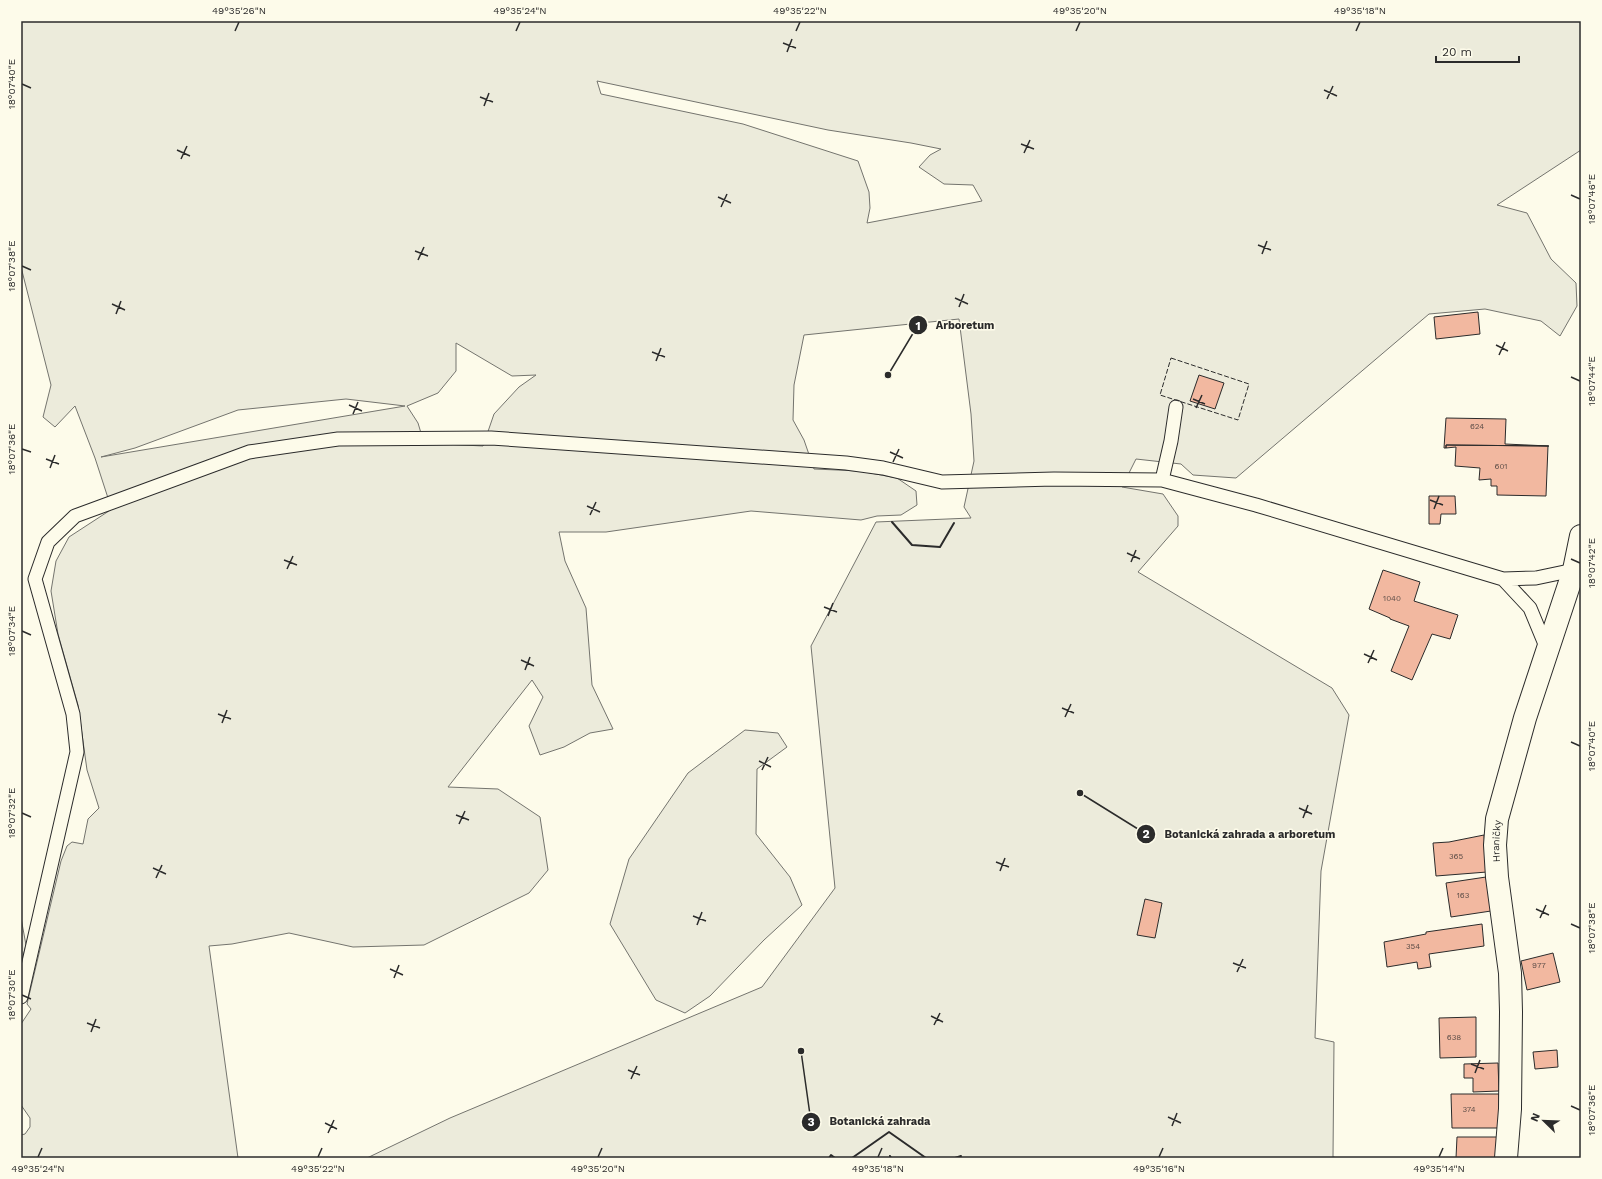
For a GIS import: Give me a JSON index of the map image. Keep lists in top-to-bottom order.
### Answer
{
  "streets": {
    "street": ["Hraničky"]
  },
  "places": ["Arboretum", "Botanická zahrada a arboretum", "Botanická zahrada"],
  "house_numbers": [
    "624",
    "601",
    "1040",
    "365",
    "163",
    "354",
    "977",
    "638",
    "374"
  ],
  "scale_bar": "20 m",
  "north": "top left",
  "coordinates": [
    "49°35'26\"N",
    "49°35'24\"N",
    "49°35'22\"N",
    "49°35'20\"N",
    "49°35'18\"N",
    "18°07'40\"E",
    "18°07'46\"E",
    "18°07'38\"E",
    "18°07'44\"E",
    "18°07'36\"E",
    "18°07'42\"E",
    "18°07'34\"E",
    "18°07'32\"E",
    "18°07'30\"E",
    "49°35'16\"N",
    "49°35'14\"N"
  ]
}
